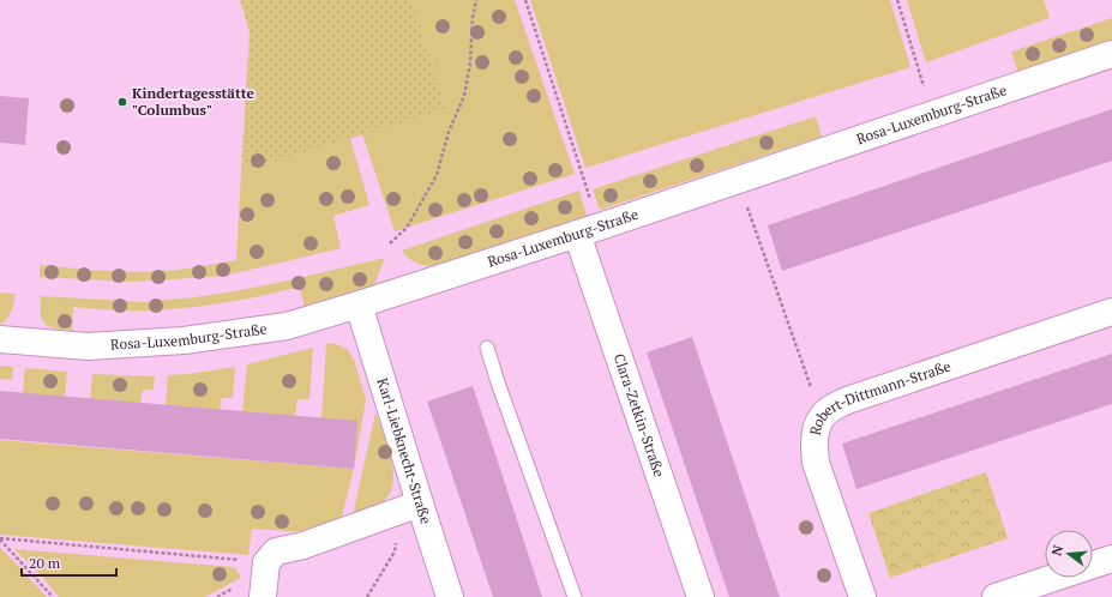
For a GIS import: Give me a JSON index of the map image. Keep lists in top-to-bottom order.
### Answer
{
  "streets": {
    "street": [
      "Rosa-Luxemburg-Straße",
      "Robert-Dittmann-Straße",
      "Clara-Zetkin-Straße",
      "Karl-Liebknecht-Straße"
    ]
  },
  "crossings": [
    ["Rosa-Luxemburg-Straße", "Clara-Zetkin-Straße"],
    ["Rosa-Luxemburg-Straße", "Karl-Liebknecht-Straße"]
  ],
  "places": ["Kindertagesstätte \"Columbus\""],
  "scale_bar": "20 m",
  "north": "left"
}
